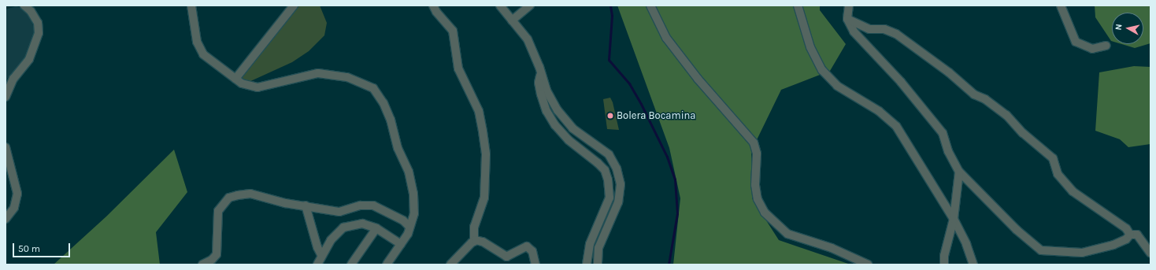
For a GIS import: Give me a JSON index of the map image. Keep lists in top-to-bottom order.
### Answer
{
  "places": ["Bolera Bocamina"],
  "scale_bar": "50 m",
  "north": "left"
}
